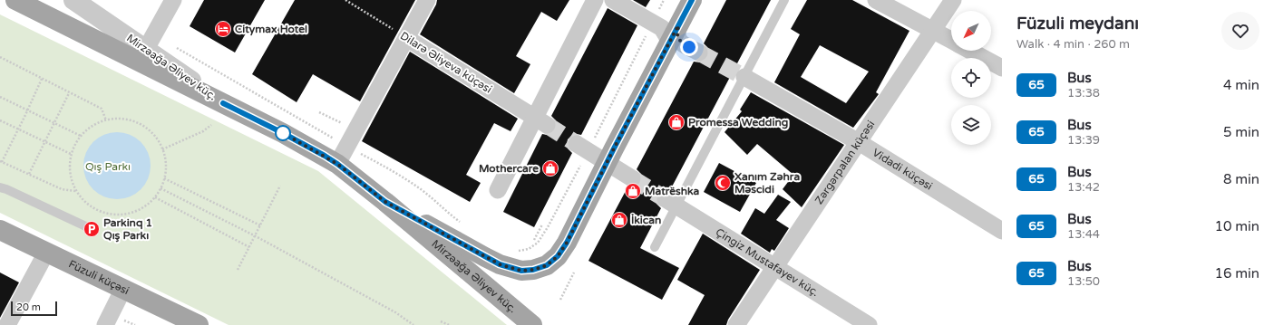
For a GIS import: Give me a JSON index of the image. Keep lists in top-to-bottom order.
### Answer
{
  "streets": {
    "main road": ["Mirzəağa Əliyev küç.", "Füzuli küçəsi"],
    "street": [
      "Dilarə Əliyeva küçəsi",
      "Zərgərpalan küçəsi",
      "Vidadi küçəsi",
      "Çingiz Mustafayev küç."
    ]
  },
  "crossings": [
    ["Zərgərpalan küçəsi", "Vidadi küçəsi"],
    ["Zərgərpalan küçəsi", "Çingiz Mustafayev küç."]
  ],
  "parks": ["Qış Parkı"],
  "places": {
    "hotel": ["Citymax Hotel"],
    "shop": [
      "Promessa Wedding",
      "Mothercare",
      "Matrëshka",
      "İkican"
    ],
    "mosque": ["Xanım Zəhra Məscidi"],
    "parking": ["Parkinq 1 Qış Parkı"]
  },
  "lines": ["bus line 65"],
  "scale_bar": "20 m",
  "north": "bottom left",
  "page": {
    "heading": ["Füzuli meydanı", "Walk · 4 min · 260 m"],
    "list": [
      {
        "mark": "65",
        "name": "Bus",
        "note": "13:38",
        "value": "4 min"
      },
      {
        "mark": "65",
        "name": "Bus",
        "note": "13:39",
        "value": "5 min"
      },
      {
        "mark": "65",
        "name": "Bus",
        "note": "13:42",
        "value": "8 min"
      },
      {
        "mark": "65",
        "name": "Bus",
        "note": "13:44",
        "value": "10 min"
      },
      {
        "mark": "65",
        "name": "Bus",
        "note": "13:50",
        "value": "16 min"
      }
    ],
    "scale": "20 m"
  }
}
